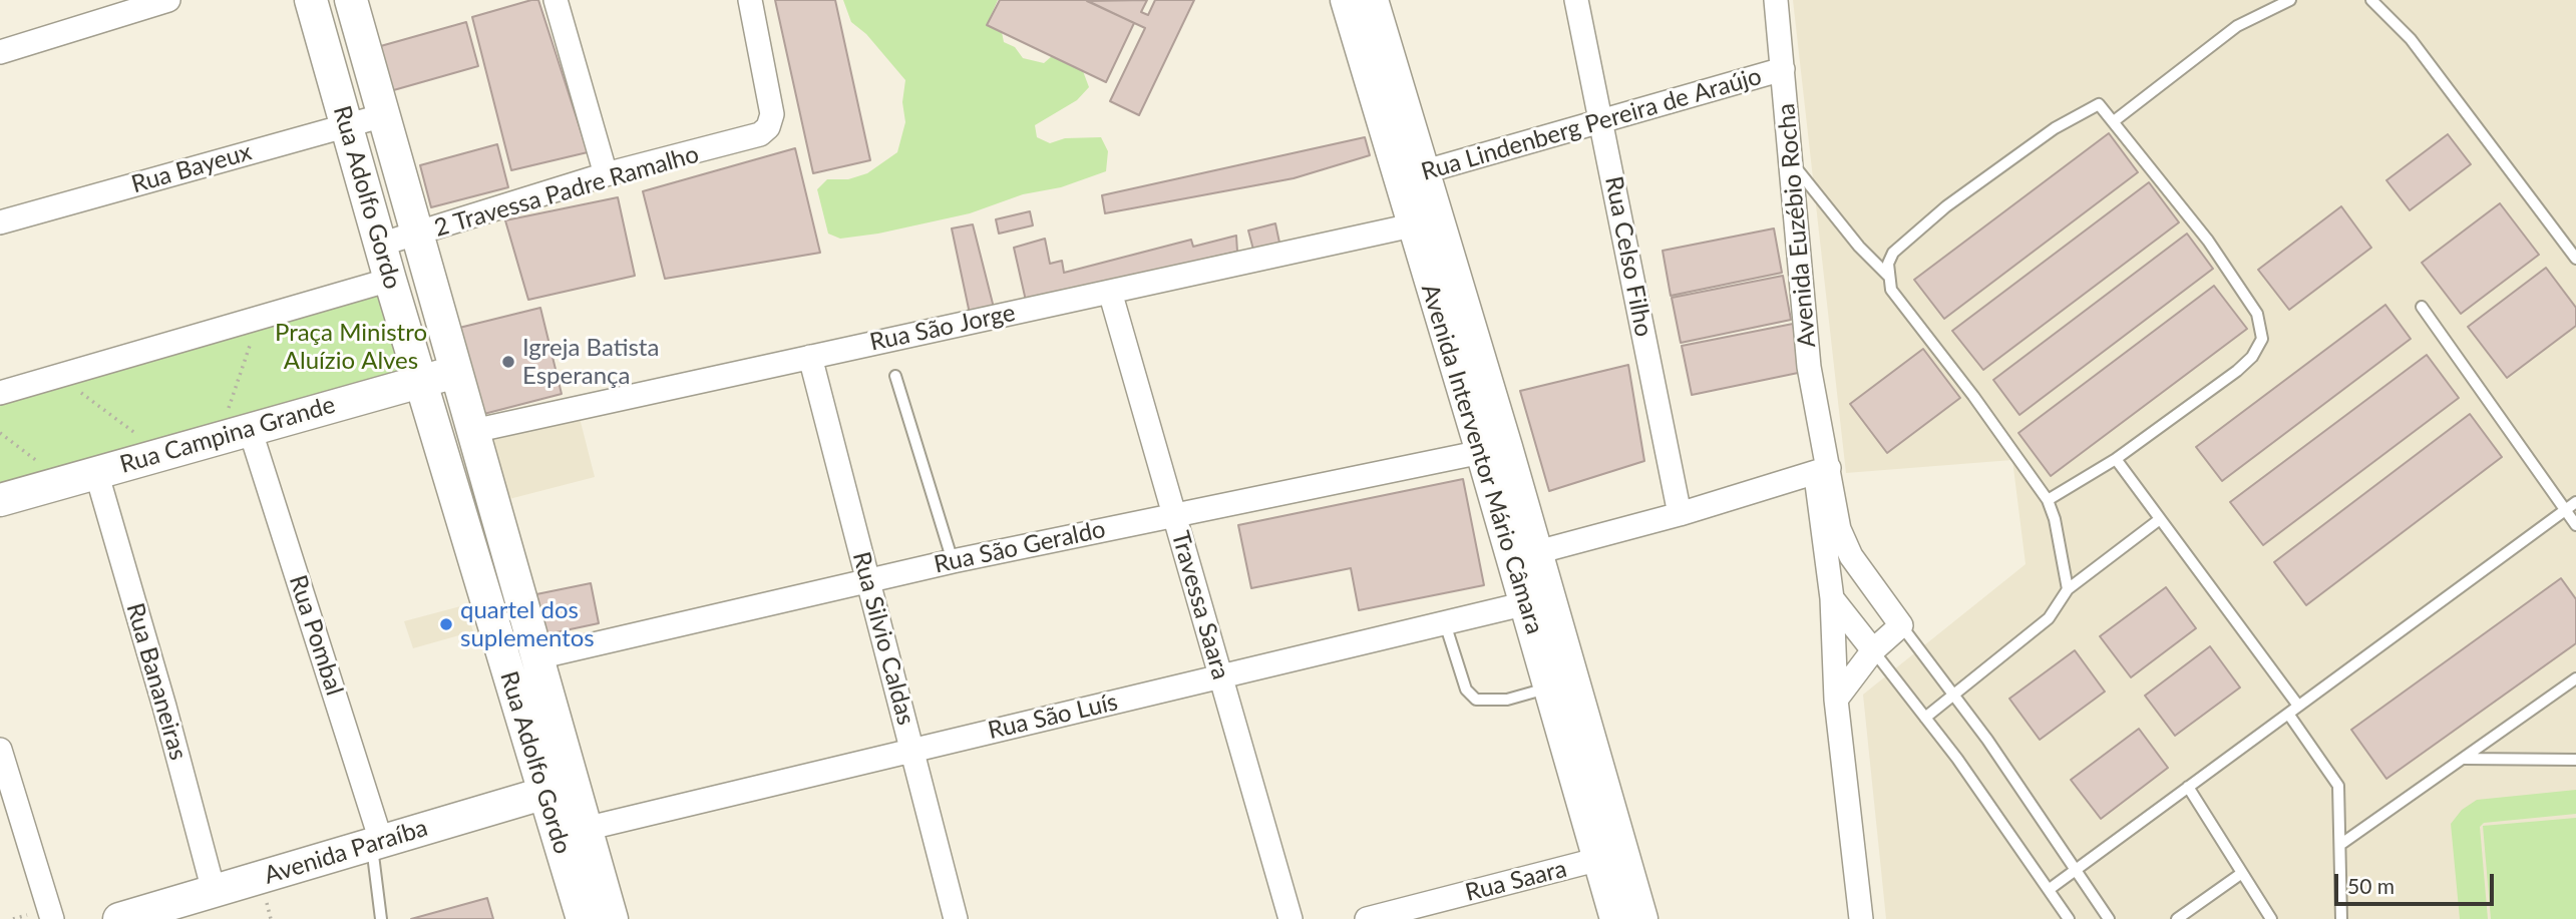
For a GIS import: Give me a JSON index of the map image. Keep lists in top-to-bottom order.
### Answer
{
  "streets": {
    "main road": [
      "Rua Adolfo Gordo",
      "Rua Campina Grande",
      "Avenida Interventor Mário Câmara",
      "Avenida Paraíba"
    ],
    "street": [
      "Rua Lindenberg Pereira de Araújo",
      "Rua Bayeux",
      "2 Travessa Padre Ramalho",
      "Avenida Euzébio Rocha",
      "Rua Celso Filho",
      "Rua São Jorge",
      "Rua São Geraldo",
      "Travessa Saara",
      "Rua Pombal",
      "Rua Silvio Caldas",
      "Rua Bananeiras",
      "Rua São Luís",
      "Rua Saara"
    ]
  },
  "crossings": [
    ["Rua Lindenberg Pereira de Araújo", "Avenida Euzébio Rocha"],
    ["Rua Lindenberg Pereira de Araújo", "Rua Celso Filho"],
    ["Rua Lindenberg Pereira de Araújo", "Avenida Interventor Mário Câmara"],
    ["Rua Bayeux", "Rua Adolfo Gordo"],
    ["2 Travessa Padre Ramalho", "Rua Adolfo Gordo"],
    ["Rua Adolfo Gordo", "Rua São Jorge"],
    ["Rua Adolfo Gordo", "Rua Campina Grande"],
    ["Rua Adolfo Gordo", "Rua São Geraldo"],
    ["Rua Adolfo Gordo", "Rua São Luís"],
    ["Rua Adolfo Gordo", "Avenida Paraíba"],
    ["Rua São Jorge", "Avenida Interventor Mário Câmara"],
    ["Rua São Jorge", "Travessa Saara"],
    ["Rua São Jorge", "Rua Silvio Caldas"],
    ["Rua Campina Grande", "Rua Pombal"],
    ["Rua Campina Grande", "Rua Bananeiras"],
    ["Avenida Interventor Mário Câmara", "Rua São Geraldo"],
    ["Avenida Interventor Mário Câmara", "Rua São Luís"],
    ["Avenida Interventor Mário Câmara", "Rua Saara"],
    ["Rua São Geraldo", "Travessa Saara"],
    ["Rua São Geraldo", "Rua Silvio Caldas"],
    ["Travessa Saara", "Rua São Luís"],
    ["Rua Pombal", "Avenida Paraíba"],
    ["Rua Silvio Caldas", "Rua São Luís"],
    ["Rua Bananeiras", "Avenida Paraíba"]
  ],
  "parks": ["Praça Ministro Aluízio Alves"],
  "places": ["Igreja Batista Esperança", "quartel dos suplementos"],
  "scale_bar": "50 m"
}
